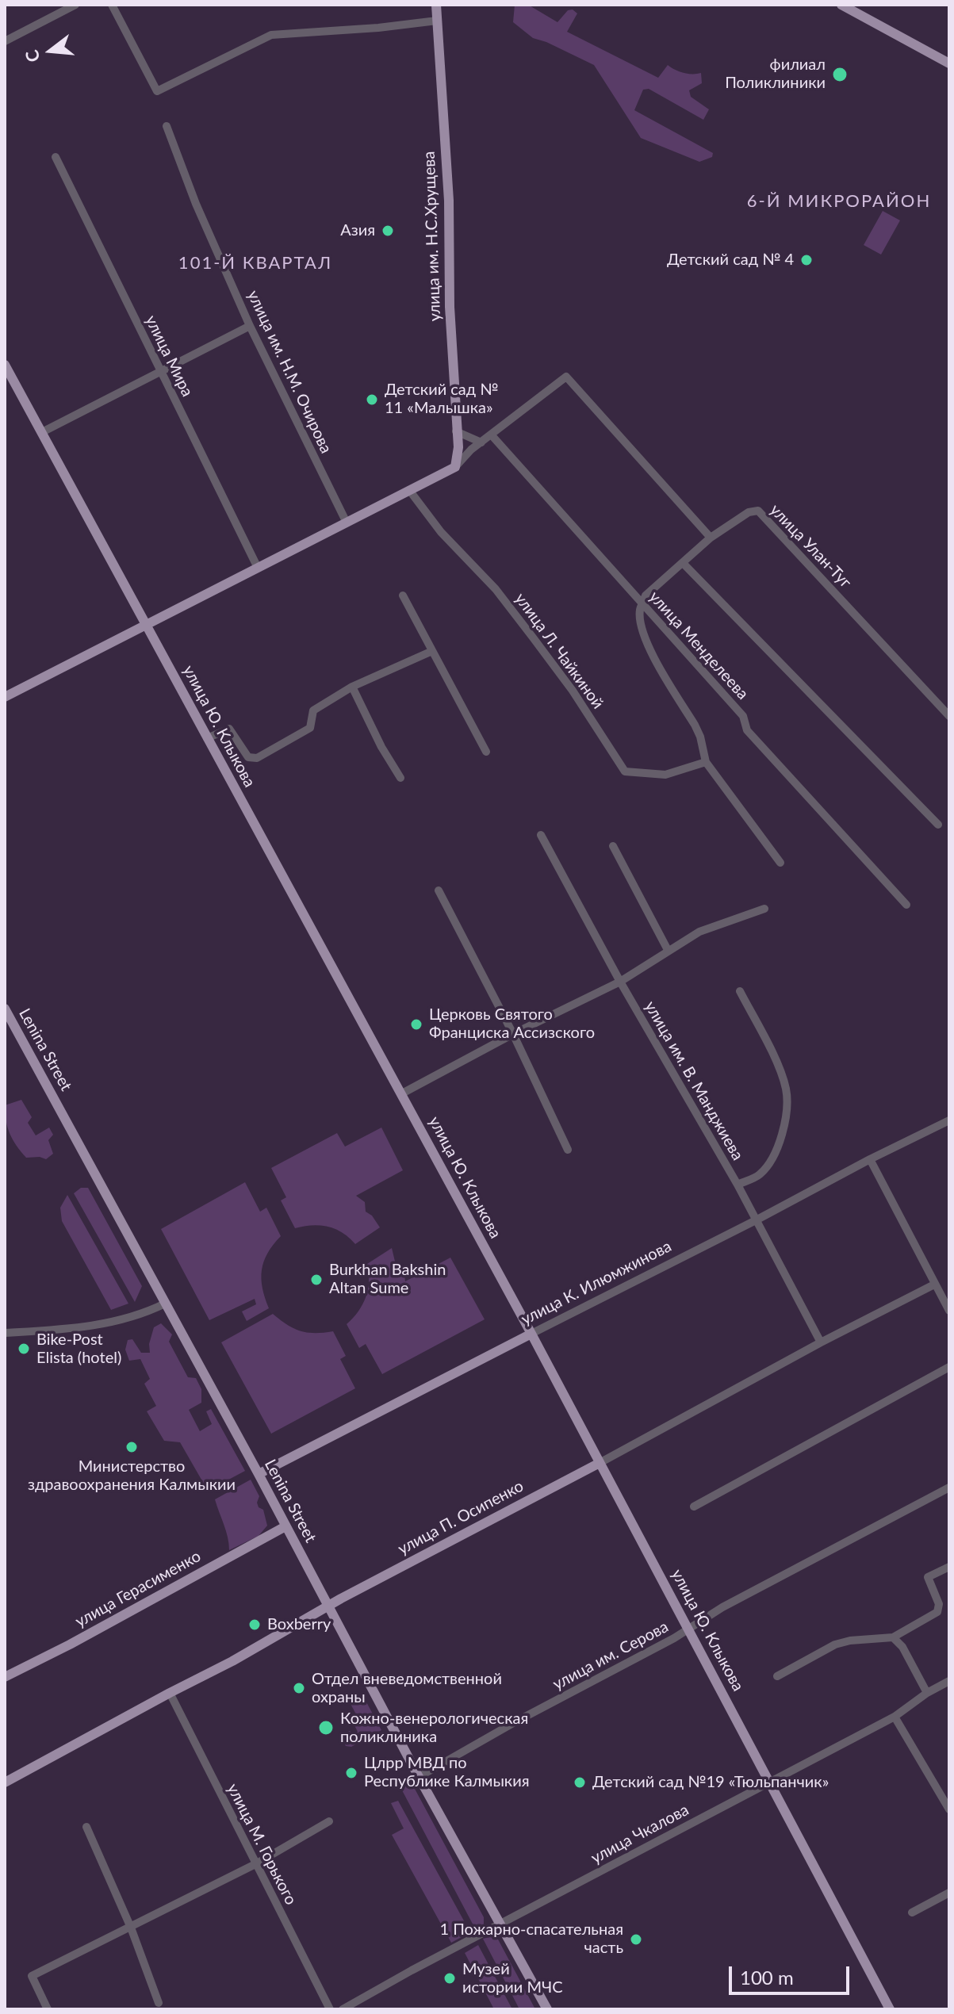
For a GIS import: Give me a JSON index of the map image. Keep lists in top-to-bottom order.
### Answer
{
  "streets": {
    "main road": [
      "улица им. Н.С.Хрущева",
      "улица Ю. Клыкова",
      "Lenina Street",
      "улица К. Илюмжинова",
      "улица П. Осипенко",
      "улица Герасименко"
    ],
    "street": [
      "улица Мира",
      "улица им. Н.М. Очирова",
      "улица Улан-Туг",
      "улица Менделеева",
      "улица Л. Чайкиной",
      "улица им. В. Манджиева",
      "улица им. Серова",
      "улица Чкалова",
      "улица М. Горького"
    ]
  },
  "crossings": [
    ["улица Ю. Клыкова", "улица К. Илюмжинова"],
    ["улица Ю. Клыкова", "улица П. Осипенко"],
    ["улица Ю. Клыкова", "улица им. Серова"],
    ["улица Ю. Клыкова", "улица Чкалова"],
    ["Lenina Street", "улица К. Илюмжинова"],
    ["Lenina Street", "улица П. Осипенко"],
    ["Lenina Street", "улица Герасименко"],
    ["Lenina Street", "улица им. Серова"],
    ["Lenina Street", "улица Чкалова"],
    ["улица им. В. Манджиева", "улица К. Илюмжинова"],
    ["улица им. В. Манджиева", "улица П. Осипенко"],
    ["улица П. Осипенко", "улица М. Горького"]
  ],
  "districts": ["6-Й МИКРОРАЙОН", "101-Й КВАРТАЛ"],
  "places": [
    "филиал Поликлиники",
    "Азия",
    "Детский сад № 4",
    "Детский сад № 11 «Малышка»",
    "Церковь Святого Франциска Ассизского",
    "Burkhan Bakshin Altan Sume",
    "Bike-Post Elista (hotel)",
    "Министерство здравоохранения Калмыкии",
    "Boxberry",
    "Отдел вневедомственной охраны",
    "Кожно-венерологическая поликлиника",
    "Цлрр МВД по Республике Калмыкия",
    "Детский сад №19 «Тюльпанчик»",
    "1 Пожарно-спасательная часть",
    "Музей истории МЧС"
  ],
  "scale_bar": "100 m",
  "north": "left"
}
